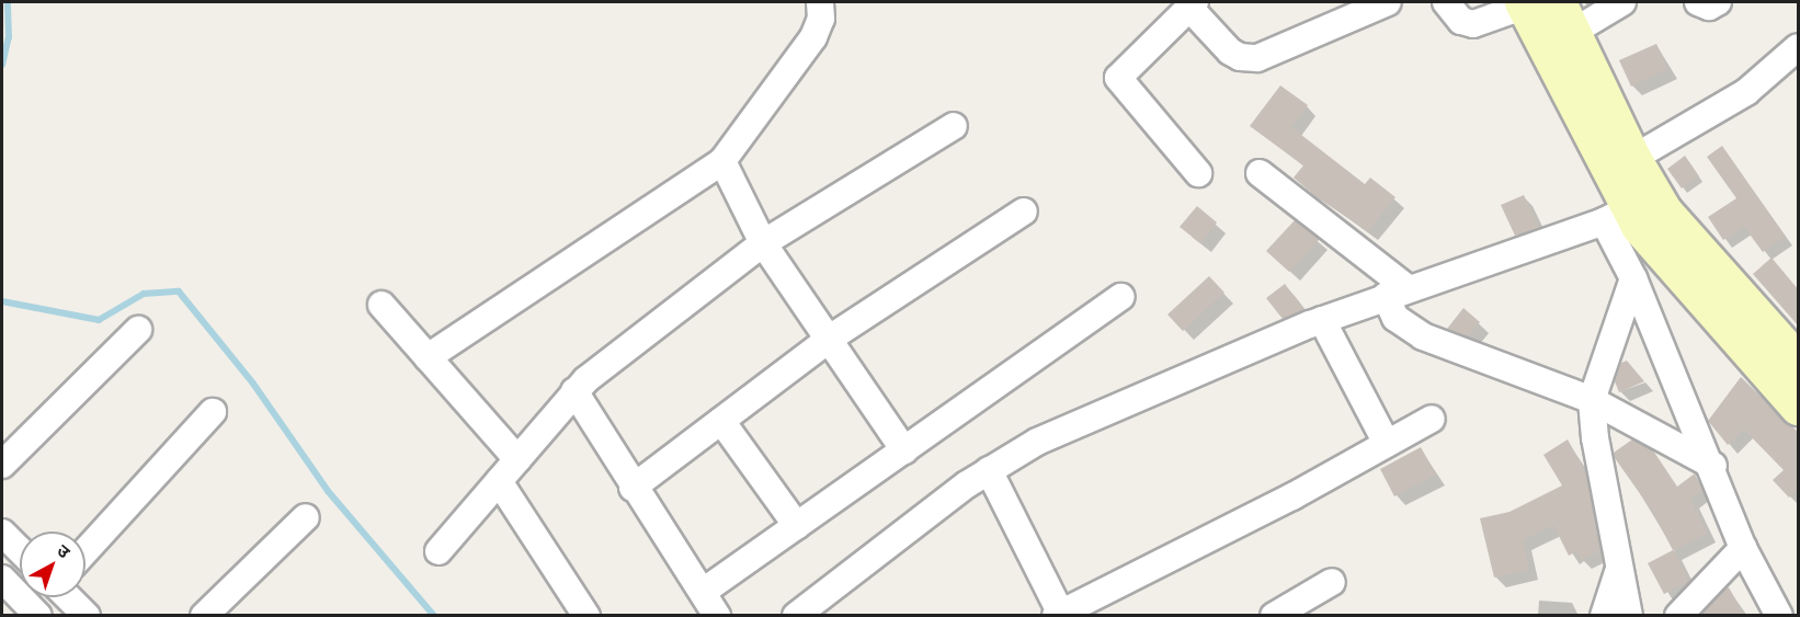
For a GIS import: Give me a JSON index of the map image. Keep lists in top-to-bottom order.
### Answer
{
  "north": "top right"
}
